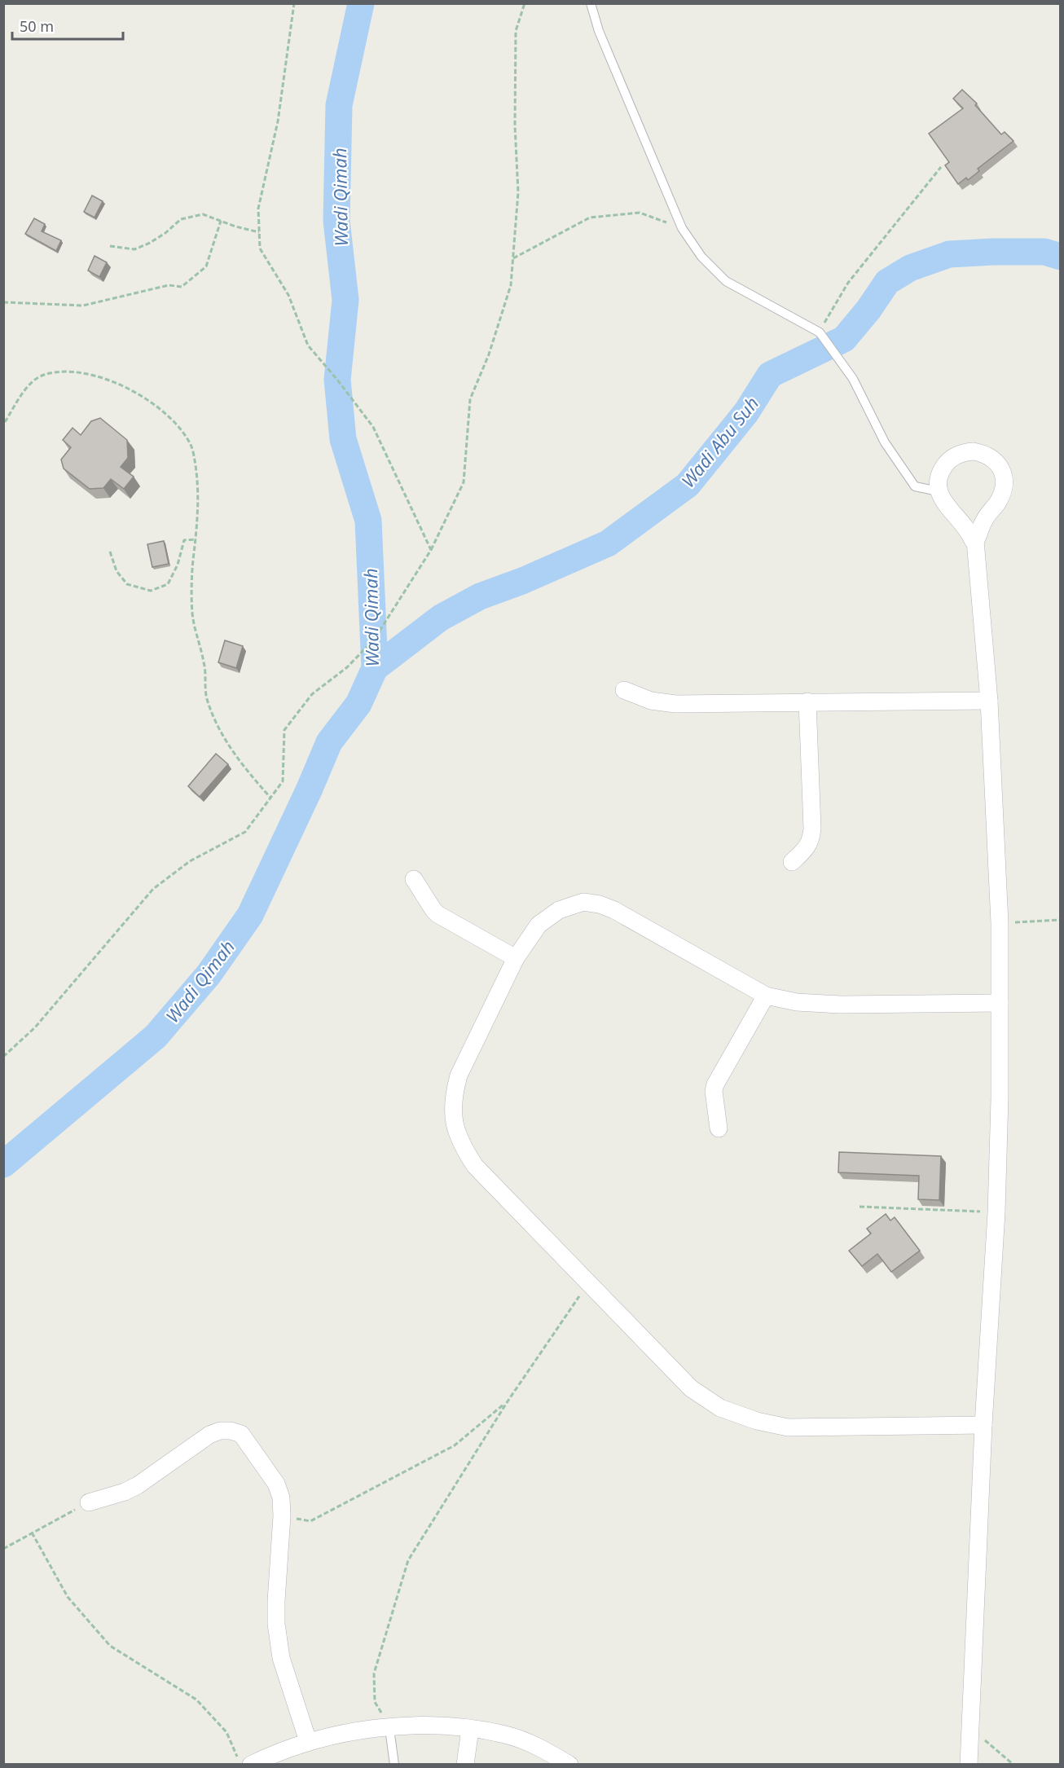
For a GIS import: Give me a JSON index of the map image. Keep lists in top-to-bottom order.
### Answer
{
  "water": ["Wadi Qimah", "Wadi Abu Suh"],
  "scale_bar": "50 m"
}
